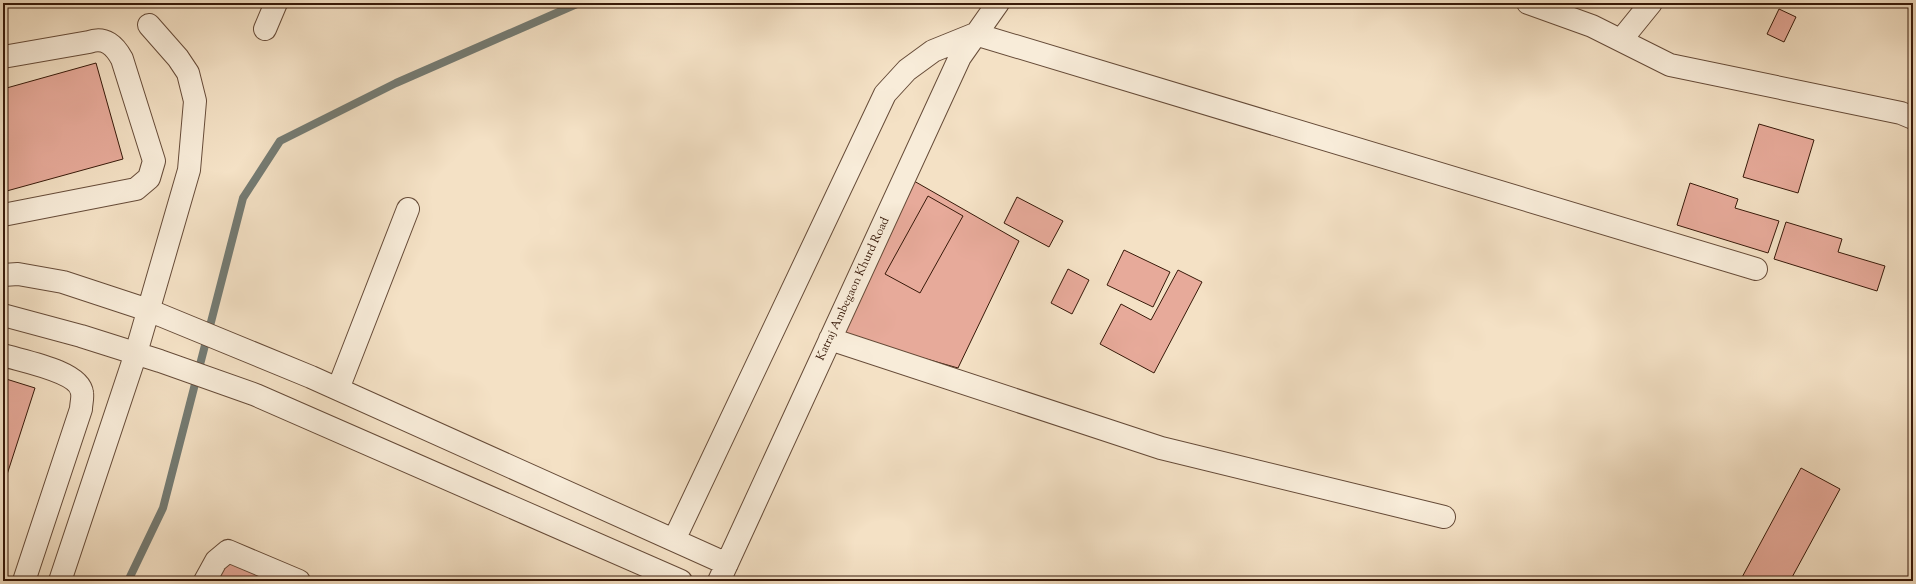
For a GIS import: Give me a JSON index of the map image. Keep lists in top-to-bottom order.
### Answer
{
  "streets": {
    "street": ["Katraj Ambegaon Khurd Road"]
  }
}
